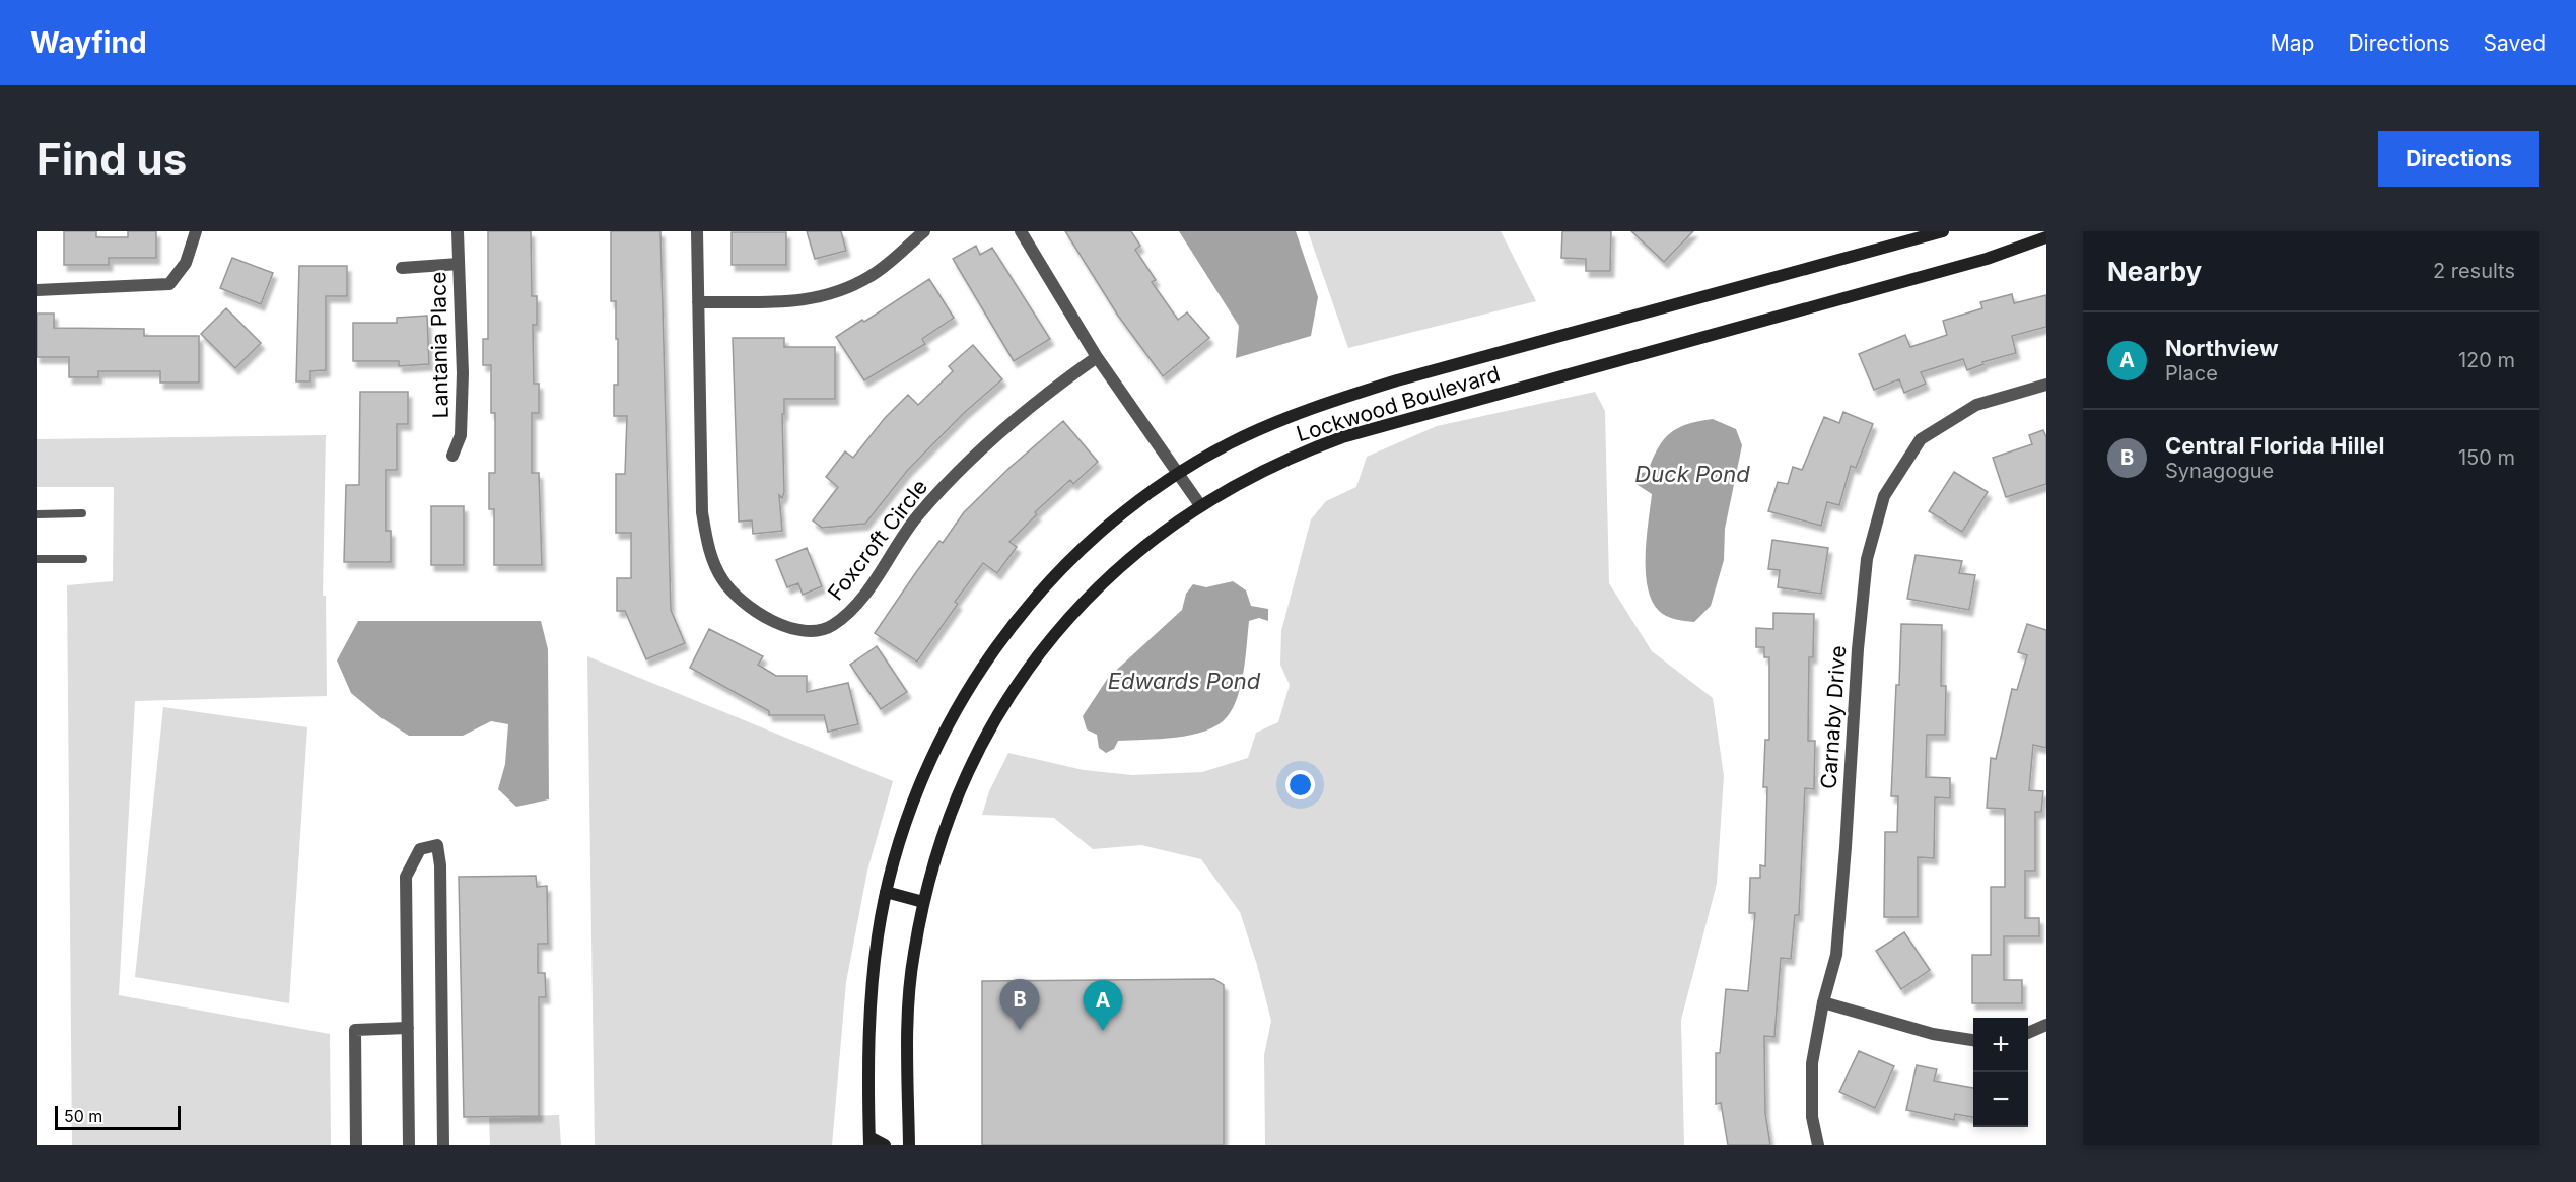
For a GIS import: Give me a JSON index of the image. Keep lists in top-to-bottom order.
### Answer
{
  "streets": {
    "main road": ["Lockwood Boulevard"],
    "street": ["Lantania Place", "Foxcroft Circle", "Carnaby Drive"]
  },
  "water": ["Duck Pond", "Edwards Pond"],
  "scale_bar": "50 m",
  "page": {
    "header": "Wayfind",
    "nav": ["Map", "Directions", "Saved"],
    "buttons": "Directions",
    "title": "Find us",
    "heading": ["Nearby", "2 results"],
    "list": [
      {
        "mark": "A",
        "name": "Northview",
        "note": "Place",
        "value": "120 m"
      },
      {
        "mark": "B",
        "name": "Central Florida Hillel",
        "note": "Synagogue",
        "value": "150 m"
      }
    ],
    "pins": ["B", "A"],
    "map_buttons": ["+", "−"],
    "scale": "50 m"
  }
}
